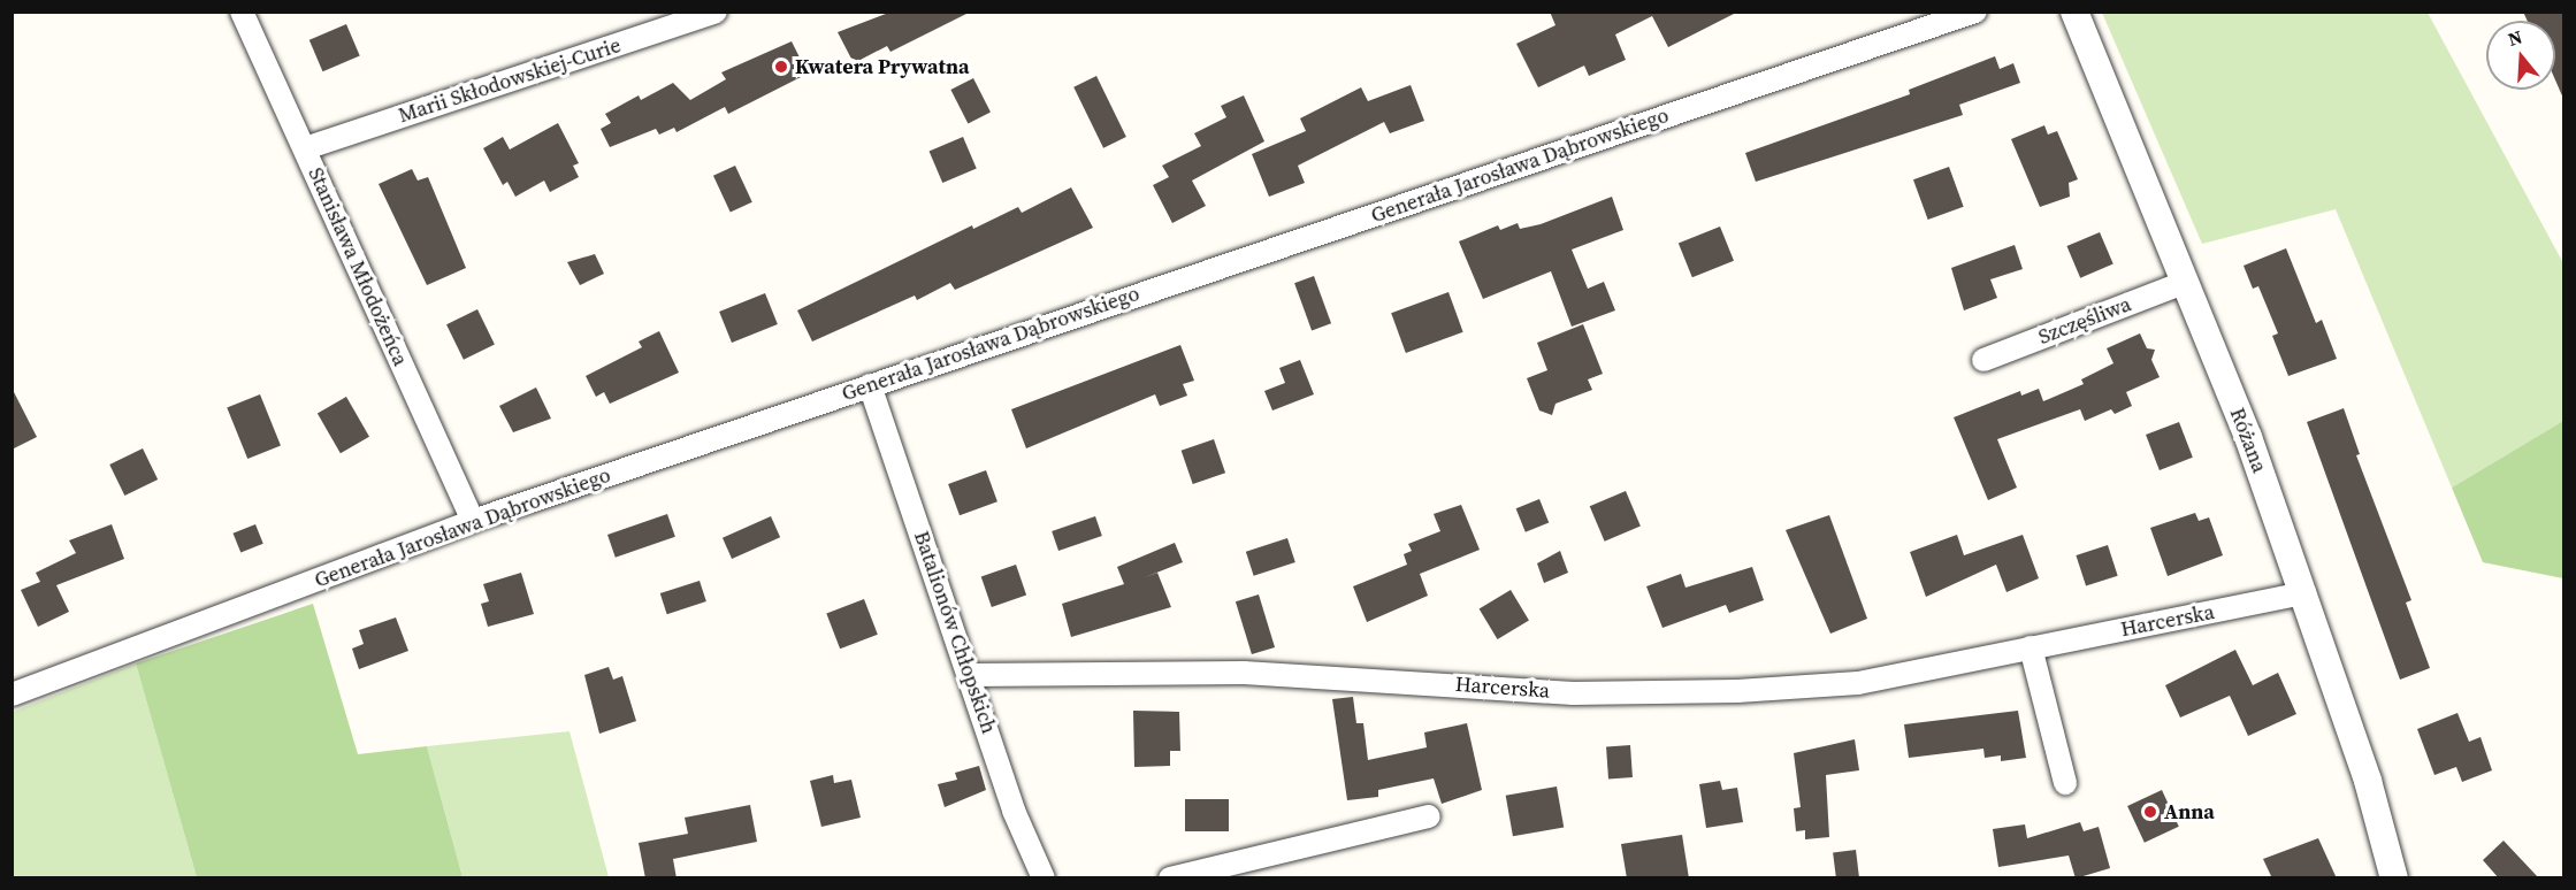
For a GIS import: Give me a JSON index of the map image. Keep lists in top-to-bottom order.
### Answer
{
  "streets": {
    "street": [
      "Marii Skłodowskiej-Curie",
      "Generała Jarosława Dąbrowskiego",
      "Stanisława Młodożeńca",
      "Szczęśliwa",
      "Różana",
      "Harcerska",
      "Batalionów Chłopskich"
    ]
  },
  "crossings": [
    ["Marii Skłodowskiej-Curie", "Stanisława Młodożeńca"],
    ["Generała Jarosława Dąbrowskiego", "Stanisława Młodożeńca"],
    ["Generała Jarosława Dąbrowskiego", "Batalionów Chłopskich"],
    ["Szczęśliwa", "Różana"],
    ["Różana", "Harcerska"],
    ["Harcerska", "Batalionów Chłopskich"]
  ],
  "places": ["Kwatera Prywatna", "Anna"],
  "north": "top"
}
